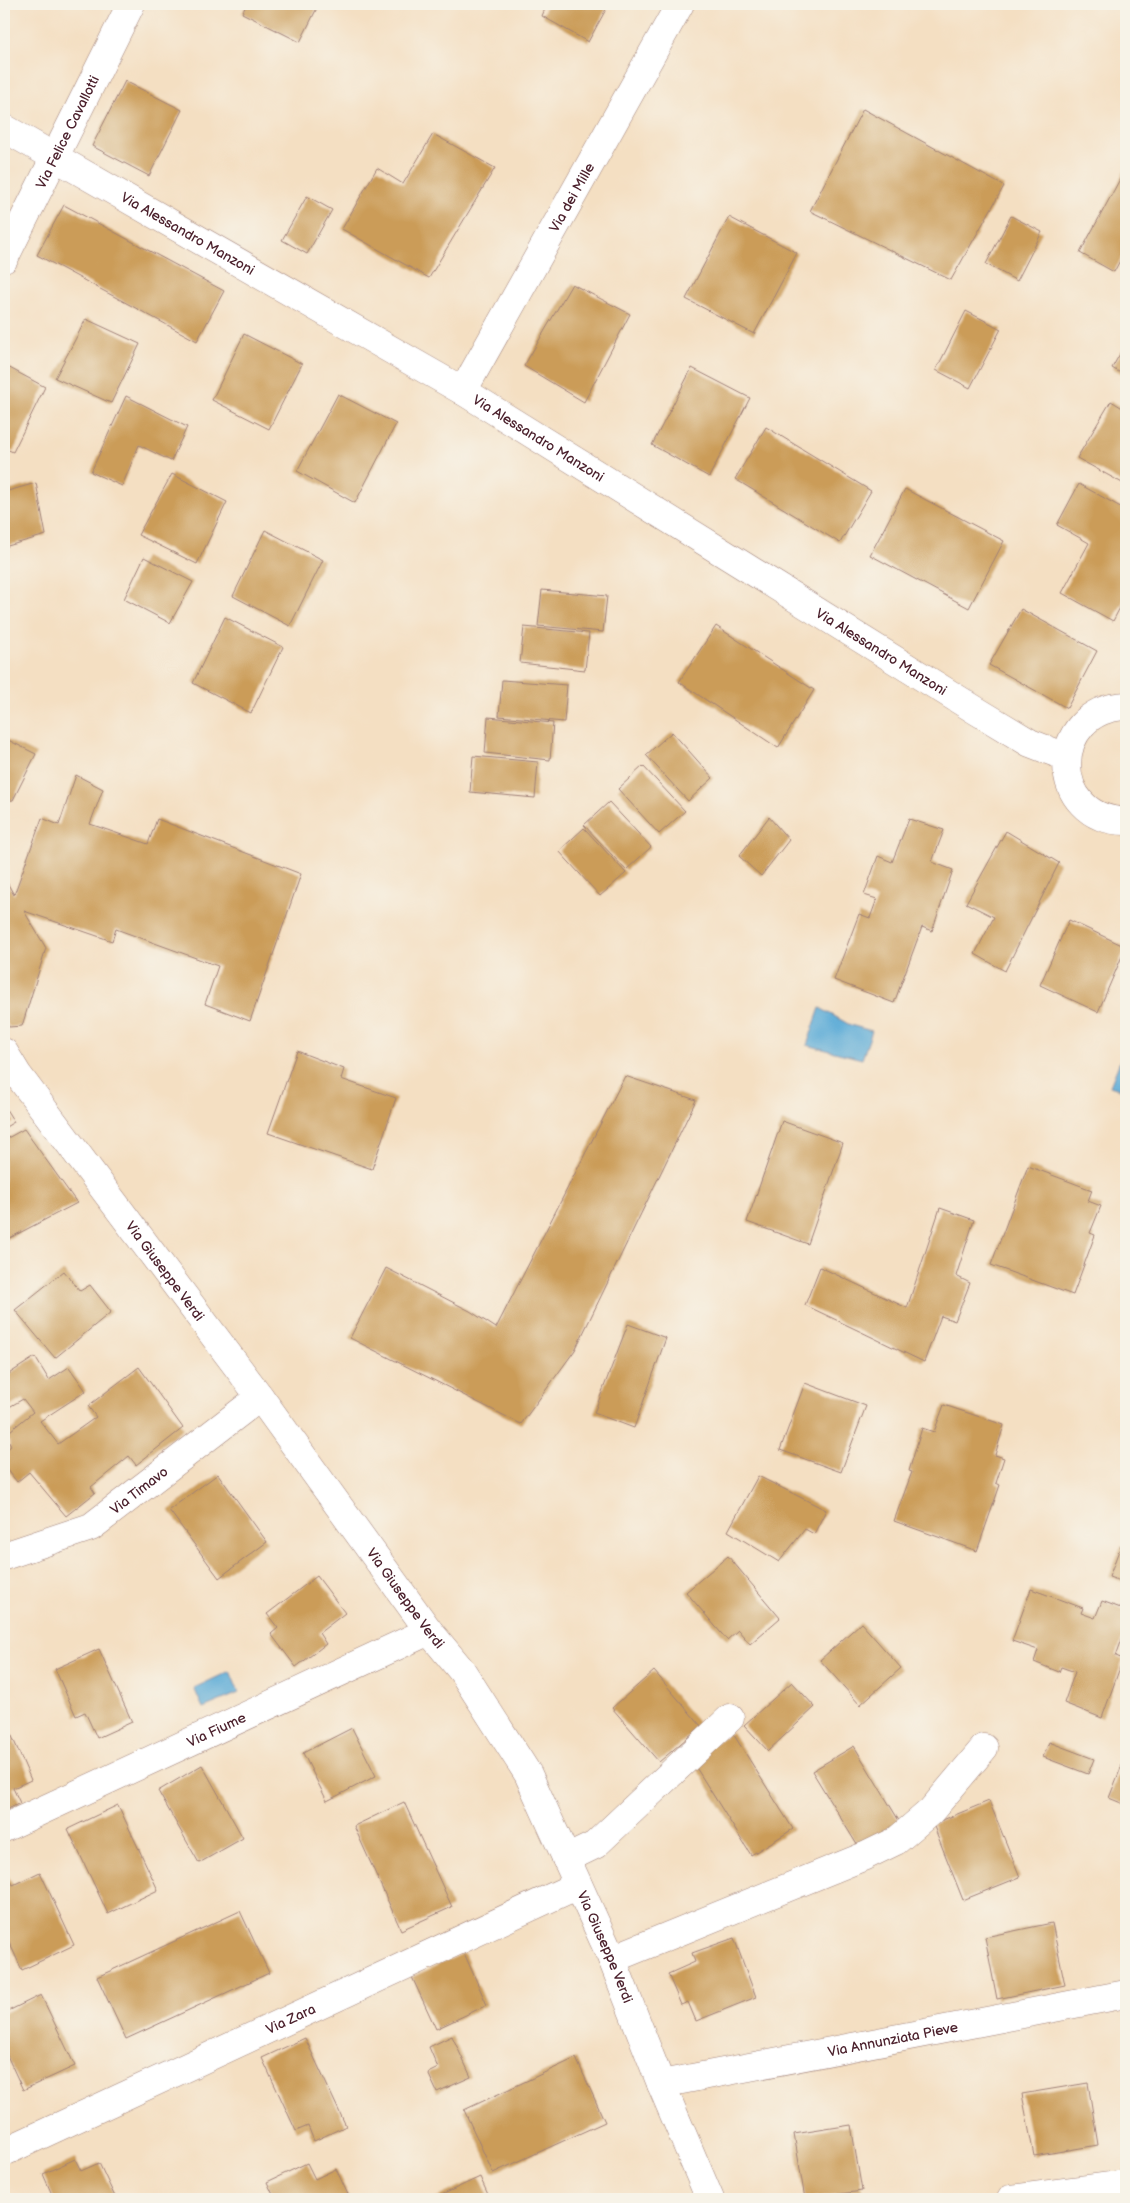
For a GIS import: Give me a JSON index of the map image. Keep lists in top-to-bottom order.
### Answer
{
  "streets": {
    "street": [
      "Via Felice Cavallotti",
      "Via dei Mille",
      "Via Alessandro Manzoni",
      "Via Giuseppe Verdi",
      "Via Timavo",
      "Via Fiume",
      "Via Zara",
      "Via Annunziata Pieve"
    ]
  },
  "crossings": [
    ["Via Felice Cavallotti", "Via Alessandro Manzoni"],
    ["Via dei Mille", "Via Alessandro Manzoni"],
    ["Via Giuseppe Verdi", "Via Timavo"],
    ["Via Giuseppe Verdi", "Via Fiume"],
    ["Via Giuseppe Verdi", "Via Zara"],
    ["Via Giuseppe Verdi", "Via Annunziata Pieve"]
  ]
}
